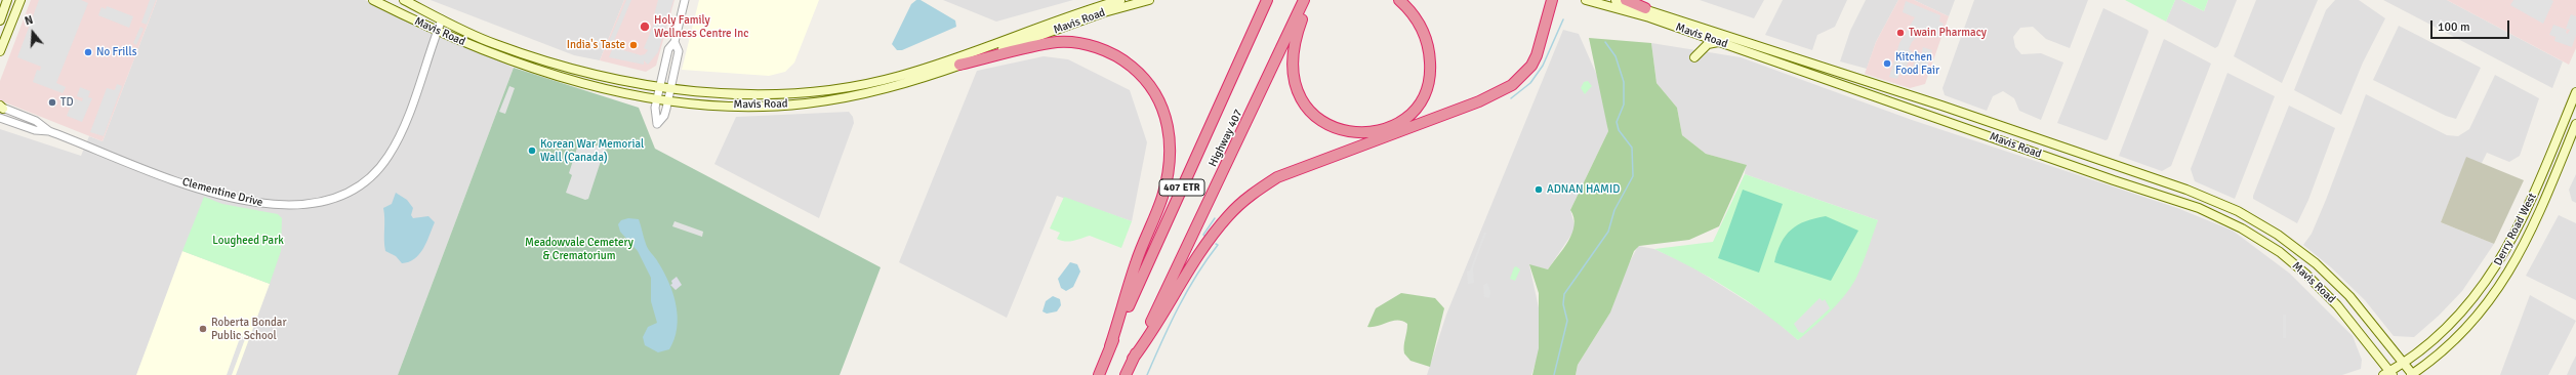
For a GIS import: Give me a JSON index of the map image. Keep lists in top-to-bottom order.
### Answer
{
  "streets": {
    "highway": ["Highway 407", "407 ETR"],
    "main road": ["Mavis Road", "Derry Road West"],
    "street": ["Clementine Drive"]
  },
  "crossings": [
    ["Mavis Road", "Clementine Drive"],
    ["Mavis Road", "Derry Road West"]
  ],
  "parks": ["Lougheed Park", "Meadowvale Cemetery & Crematorium"],
  "places": [
    "Holy Family Wellness Centre Inc",
    "Twain Pharmacy",
    "India's Taste",
    "No Frills",
    "Kitchen Food Fair",
    "TD",
    "Korean War Memorial Wall (Canada)",
    "ADNAN HAMID",
    "Roberta Bondar Public School"
  ],
  "scale_bar": "100 m",
  "north": "top"
}
